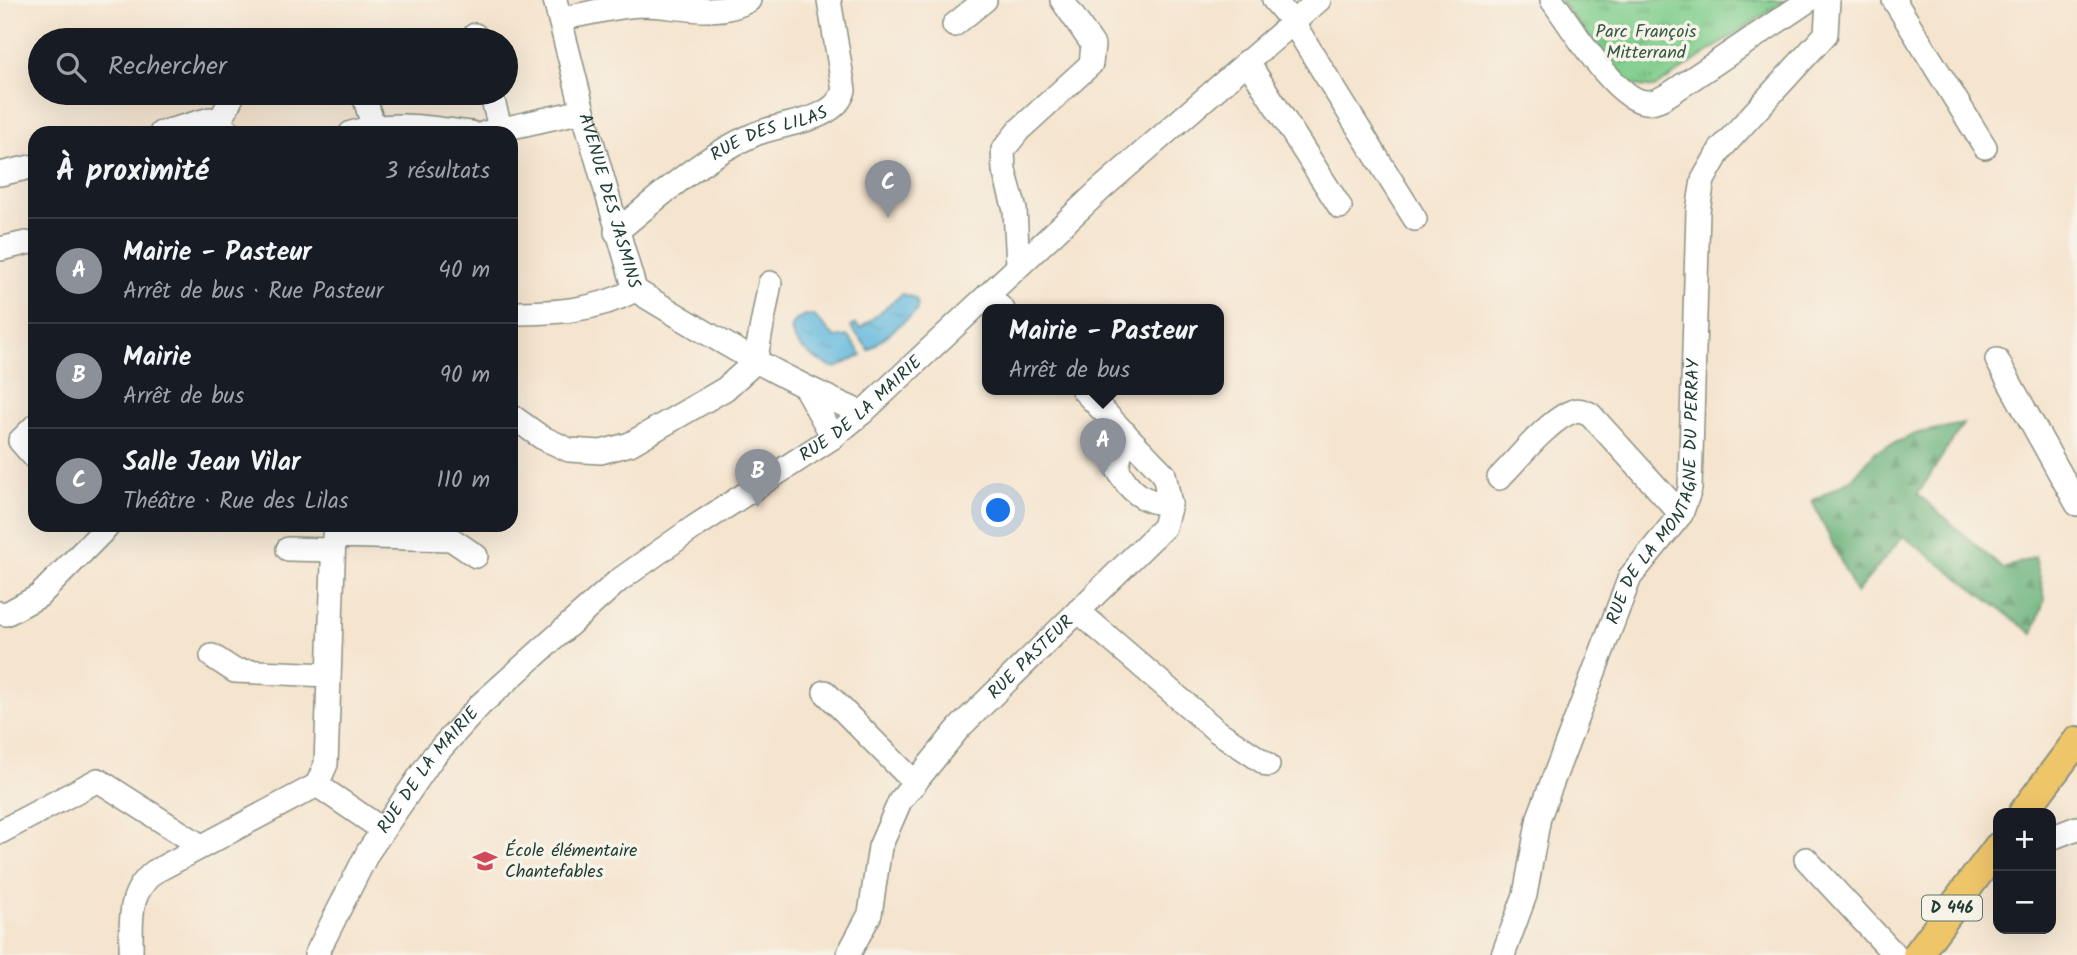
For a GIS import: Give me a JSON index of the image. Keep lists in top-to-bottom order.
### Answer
{
  "streets": {
    "main road": ["D 446"],
    "street": [
      "RUE DES LILAS",
      "AVENUE DES JASMINS",
      "RUE DE LA MAIRIE",
      "RUE DE LA MONTAGNE DU PERRAY",
      "RUE PASTEUR"
    ]
  },
  "crossings": [
    ["RUE DES LILAS", "AVENUE DES JASMINS"],
    ["AVENUE DES JASMINS", "RUE DE LA MAIRIE"]
  ],
  "parks": ["Parc François Mitterrand"],
  "places": {
    "school or university": ["École élémentaire Chantefables"]
  },
  "page": {
    "search": "Rechercher",
    "heading": ["À proximité", "3 résultats"],
    "pins": ["C", "A", "B"],
    "list": [
      {
        "mark": "A",
        "name": "Mairie - Pasteur",
        "note": "Arrêt de bus · Rue Pasteur",
        "value": "40 m"
      },
      {
        "mark": "B",
        "name": "Mairie",
        "note": "Arrêt de bus",
        "value": "90 m"
      },
      {
        "mark": "C",
        "name": "Salle Jean Vilar",
        "note": "Théâtre · Rue des Lilas",
        "value": "110 m"
      }
    ],
    "popup": ["Mairie - Pasteur", "Arrêt de bus"],
    "map_buttons": ["+", "−"]
  }
}
